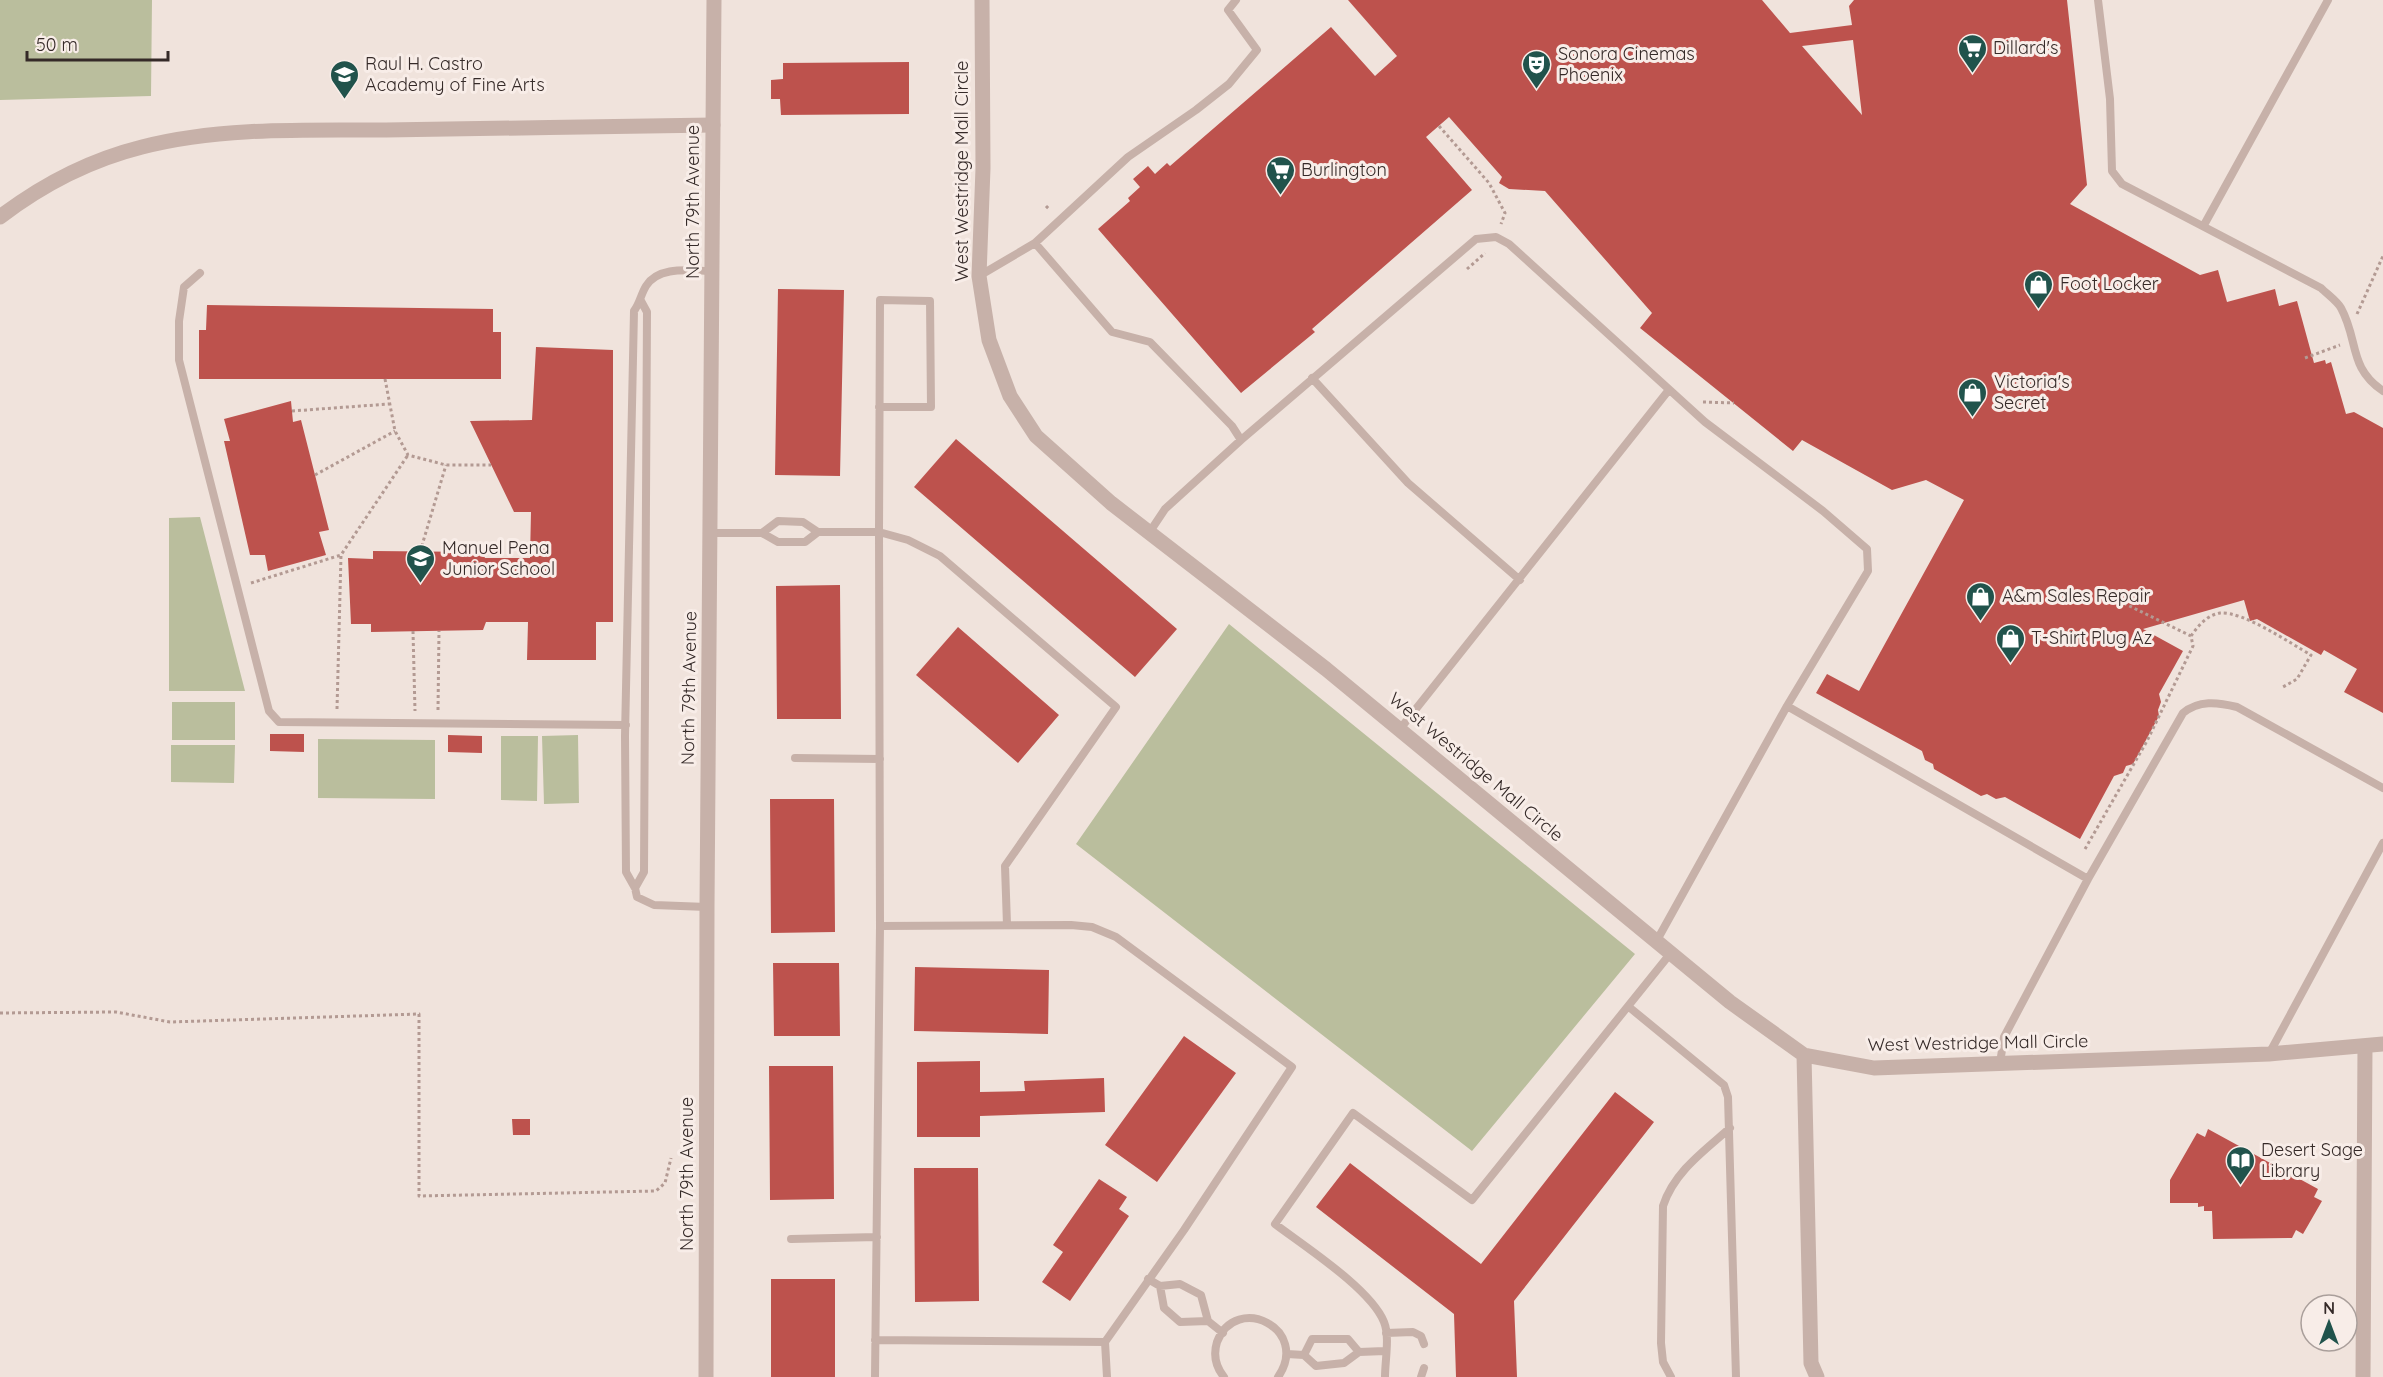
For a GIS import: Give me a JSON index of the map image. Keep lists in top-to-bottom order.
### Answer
{
  "streets": {
    "street": ["West Westridge Mall Circle", "North 79th Avenue"]
  },
  "places": {
    "supermarket": ["Dillard's", "Burlington"],
    "theatre": ["Sonora Cinemas Phoenix"],
    "school or university": ["Raul H. Castro Academy of Fine Arts", "Manuel Pena Junior School"],
    "shop": [
      "Foot Locker",
      "Victoria's Secret",
      "A&m Sales Repair",
      "T-Shirt Plug Az"
    ],
    "library": ["Desert Sage Library"]
  },
  "scale_bar": "50 m",
  "north": "top"
}
